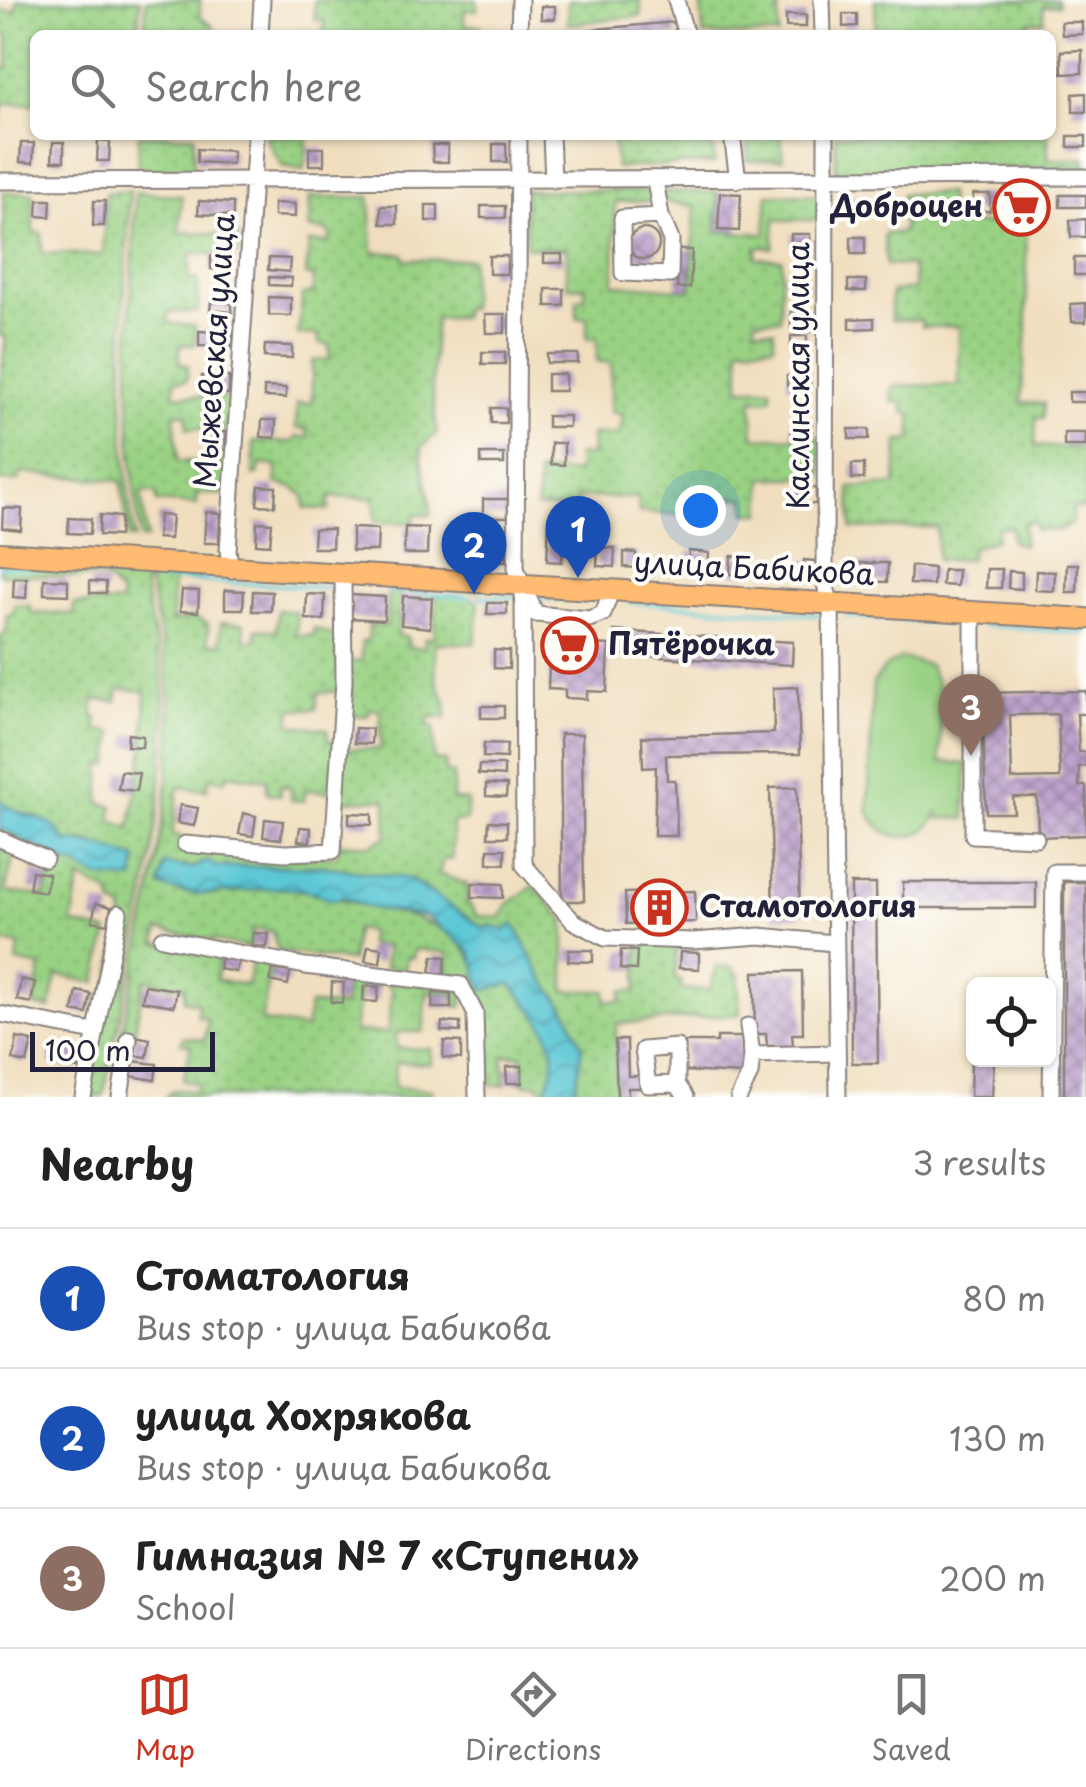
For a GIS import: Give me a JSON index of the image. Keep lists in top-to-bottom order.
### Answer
{
  "streets": {
    "main road": ["улица Бабикова"],
    "street": ["Мыжевская улица", "Каслинская улица"]
  },
  "crossings": [
    ["Мыжевская улица", "улица Бабикова"],
    ["Каслинская улица", "улица Бабикова"]
  ],
  "places": {
    "supermarket": ["Доброцен", "Пятёрочка"],
    "building": ["Стамотология"]
  },
  "scale_bar": "100 m",
  "page": {
    "search": "Search here",
    "pins": ["1", "2", "3"],
    "scale": "100 m",
    "heading": ["Nearby", "3 results"],
    "list": [
      {
        "mark": "1",
        "name": "Стоматология",
        "note": "Bus stop · улица Бабикова",
        "value": "80 m"
      },
      {
        "mark": "2",
        "name": "улица Хохрякова",
        "note": "Bus stop · улица Бабикова",
        "value": "130 m"
      },
      {
        "mark": "3",
        "name": "Гимназия № 7 «Ступени»",
        "note": "School",
        "value": "200 m"
      }
    ],
    "nav": ["Map", "Directions", "Saved"]
  }
}
